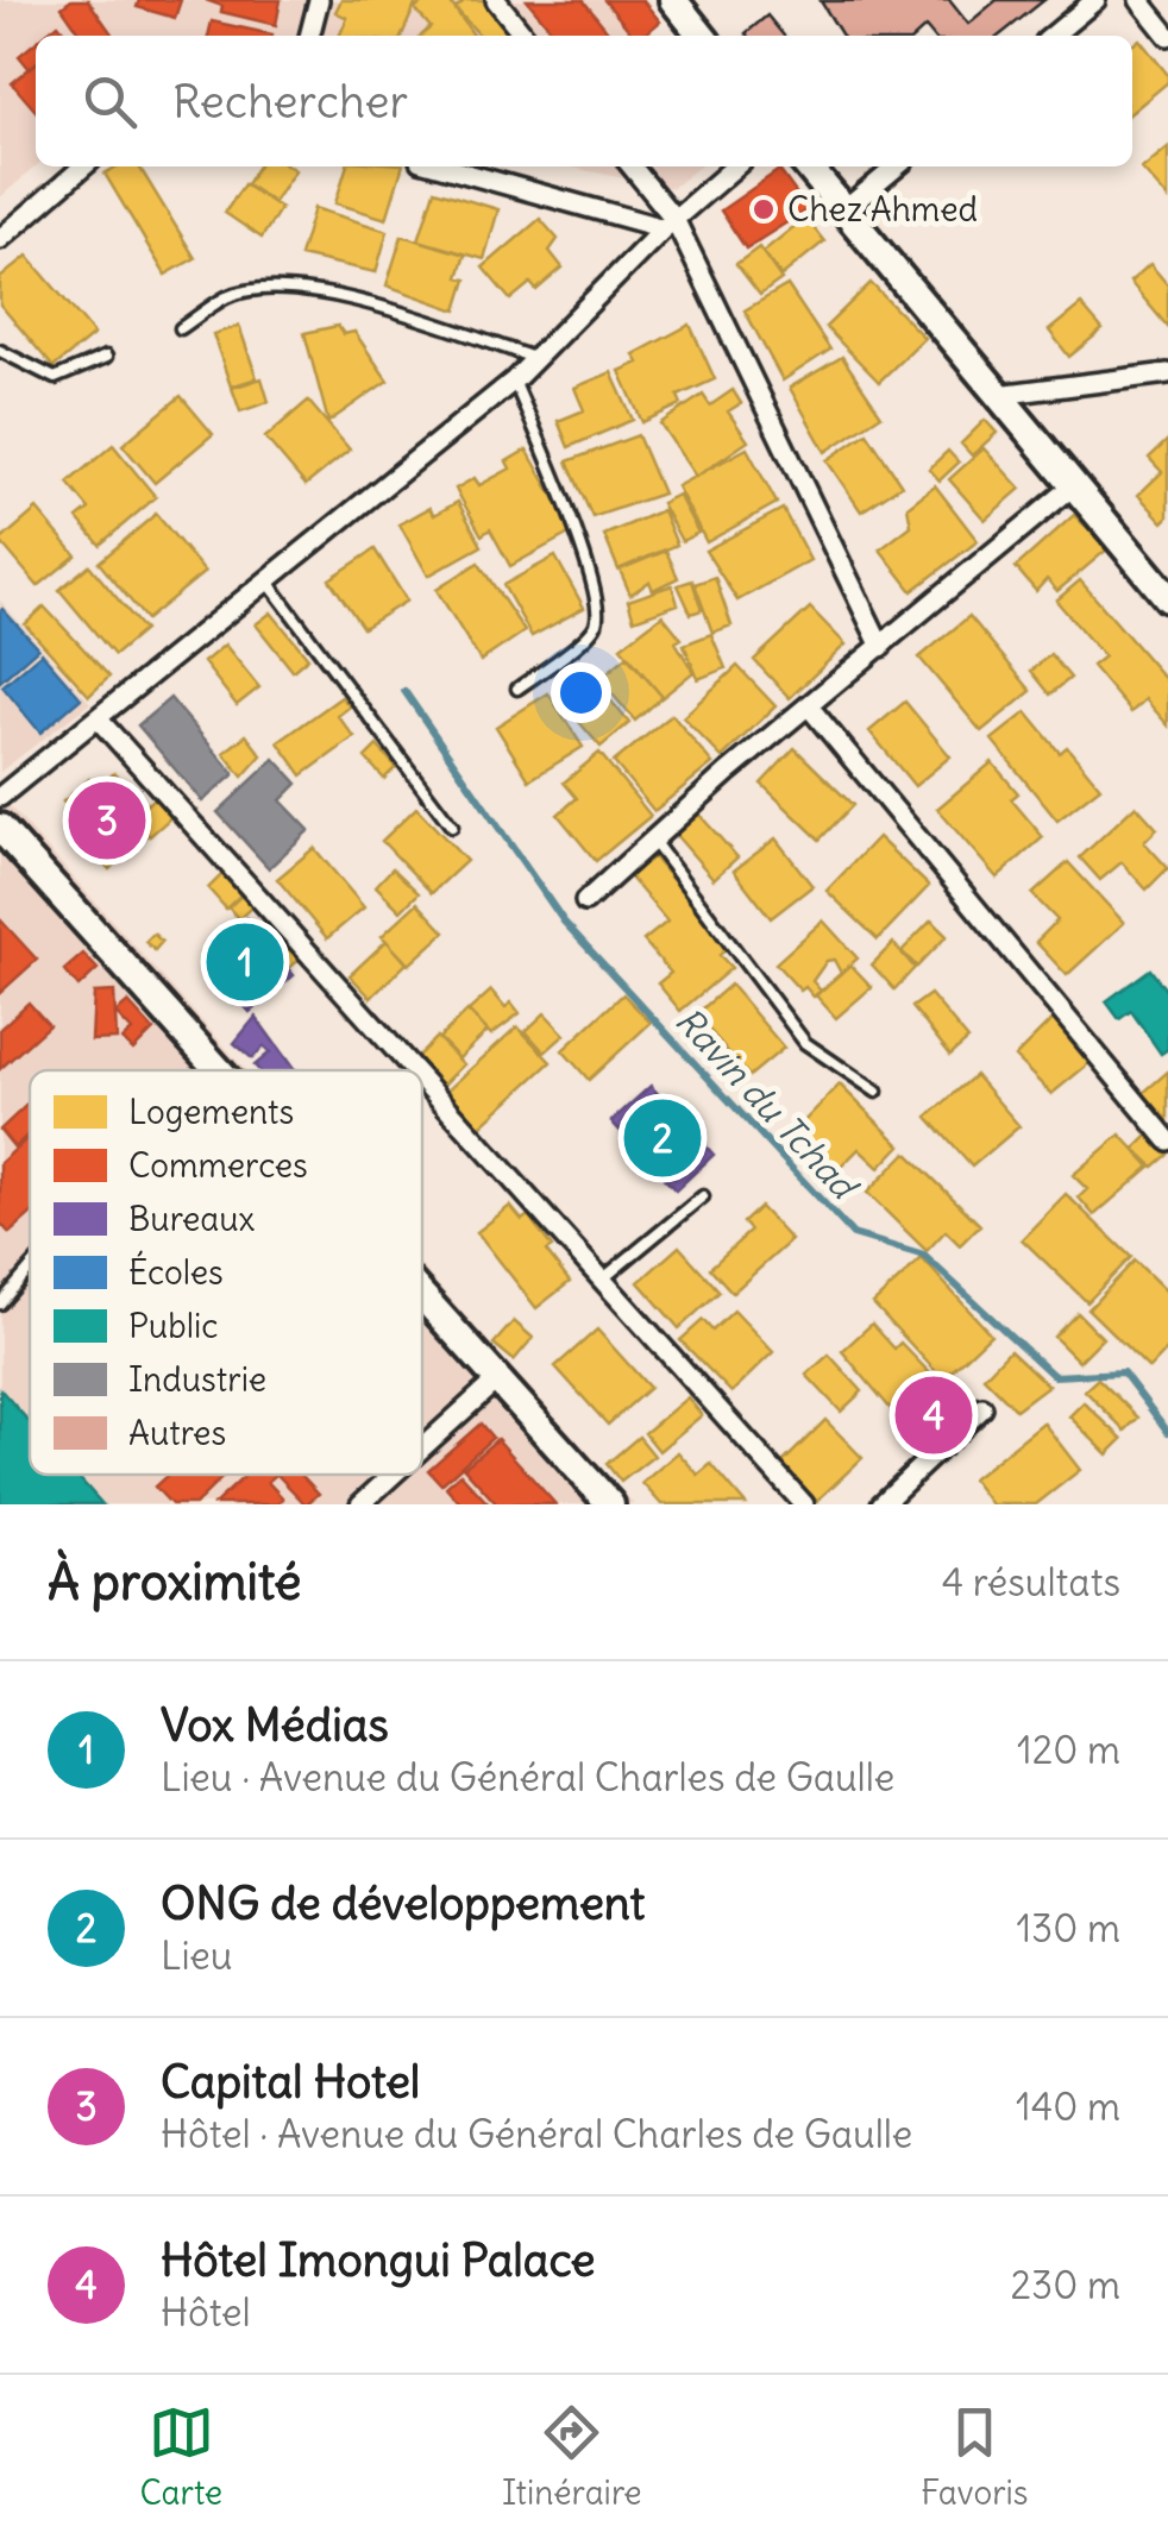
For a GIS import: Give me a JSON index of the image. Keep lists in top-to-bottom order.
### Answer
{
  "water": ["Ravin du Tchad"],
  "places": ["Chez Ahmed"],
  "legend": [
    "Logements",
    "Commerces",
    "Bureaux",
    "Écoles",
    "Public",
    "Industrie",
    "Autres"
  ],
  "page": {
    "search": "Rechercher",
    "pins": [
      "3",
      "1",
      "2",
      "4"
    ],
    "heading": ["À proximité", "4 résultats"],
    "list": [
      {
        "mark": "1",
        "name": "Vox Médias",
        "note": "Lieu · Avenue du Général Charles de Gaulle",
        "value": "120 m"
      },
      {
        "mark": "2",
        "name": "ONG de développement",
        "note": "Lieu",
        "value": "130 m"
      },
      {
        "mark": "3",
        "name": "Capital Hotel",
        "note": "Hôtel · Avenue du Général Charles de Gaulle",
        "value": "140 m"
      },
      {
        "mark": "4",
        "name": "Hôtel Imongui Palace",
        "note": "Hôtel",
        "value": "230 m"
      }
    ],
    "nav": ["Carte", "Itinéraire", "Favoris"]
  }
}
